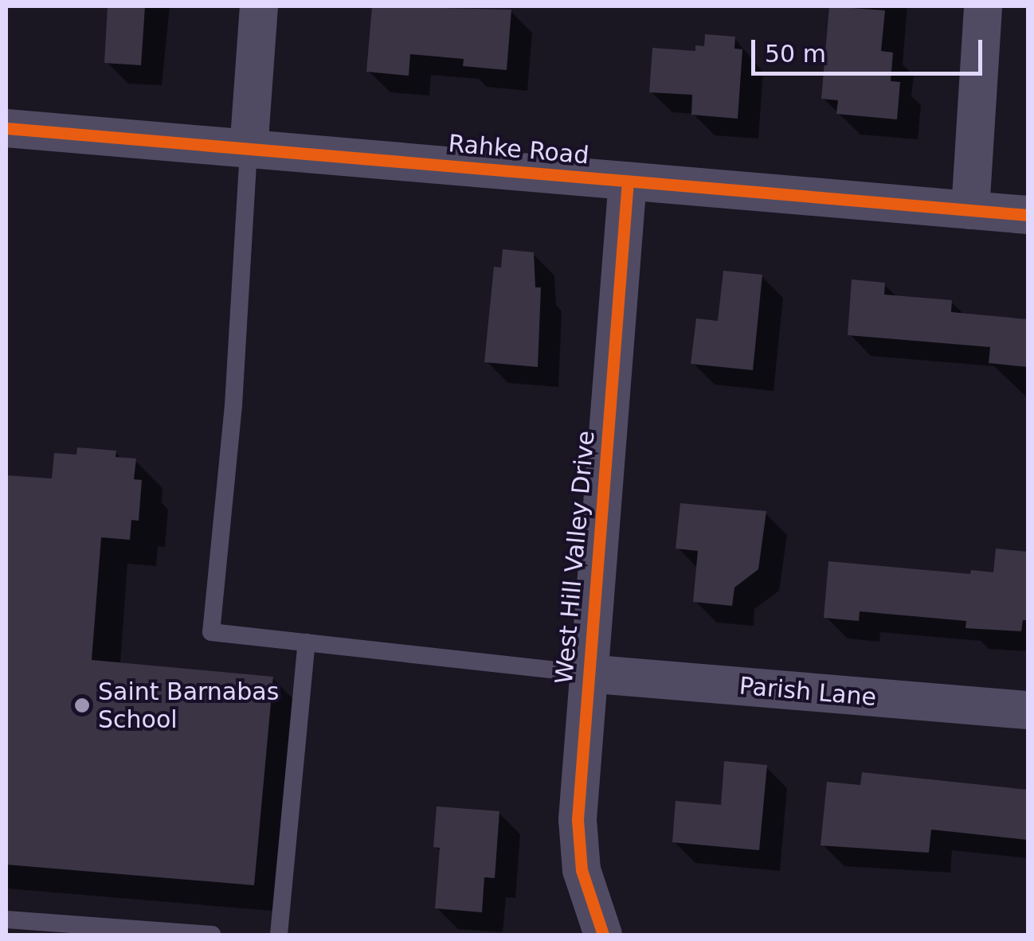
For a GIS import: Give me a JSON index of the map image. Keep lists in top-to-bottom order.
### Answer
{
  "streets": {
    "street": ["Rahke Road", "West Hill Valley Drive", "Parish Lane"]
  },
  "crossings": [
    ["Rahke Road", "West Hill Valley Drive"],
    ["West Hill Valley Drive", "Parish Lane"]
  ],
  "places": ["Saint Barnabas School"],
  "scale_bar": "50 m"
}
